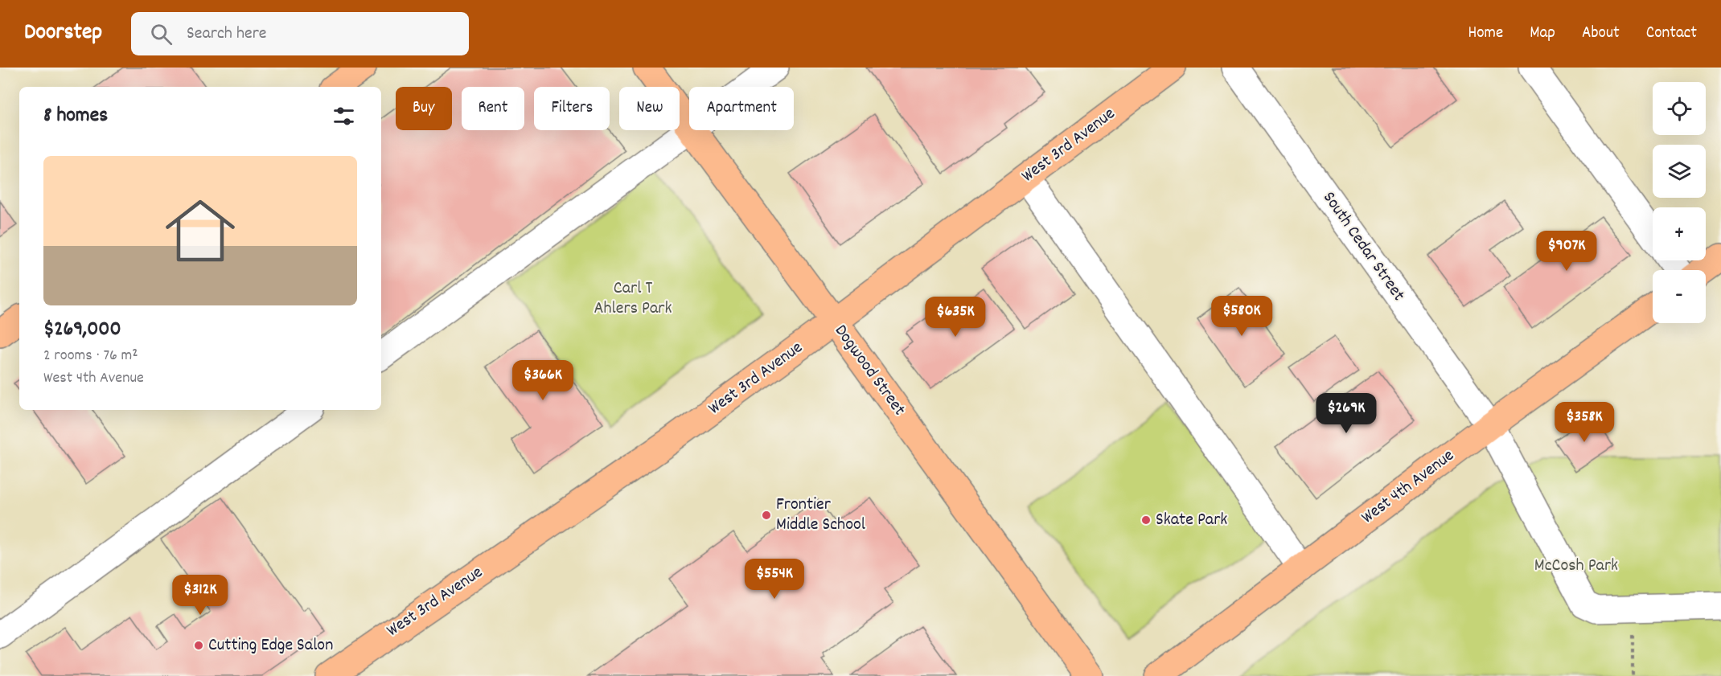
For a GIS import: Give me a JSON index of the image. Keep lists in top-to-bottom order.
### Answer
{
  "streets": {
    "main road": ["West 3rd Avenue", "Dogwood Street", "West 4th Avenue"],
    "street": ["South Cedar Street"]
  },
  "crossings": [
    ["West 3rd Avenue", "Dogwood Street"],
    ["South Cedar Street", "West 4th Avenue"]
  ],
  "parks": ["Carl T Ahlers Park", "McCosh Park"],
  "places": ["Frontier Middle School", "Skate Park", "Cutting Edge Salon"],
  "page": {
    "header": "Doorstep",
    "search": "Search here",
    "nav": [
      "Home",
      "Map",
      "About",
      "Contact"
    ],
    "map_buttons": ["+", "−"],
    "chip": [
      "Buy",
      "Rent",
      "Filters",
      "New",
      "Apartment"
    ],
    "heading": "8 homes",
    "list": [
      {
        "name": "$269,000",
        "note": "2 rooms · 76 m² · West 4th Avenue"
      }
    ],
    "price": [
      "$907K",
      "$580K",
      "$635K",
      "$366K",
      "$269K",
      "$358K",
      "$554K",
      "$312K"
    ]
  }
}
